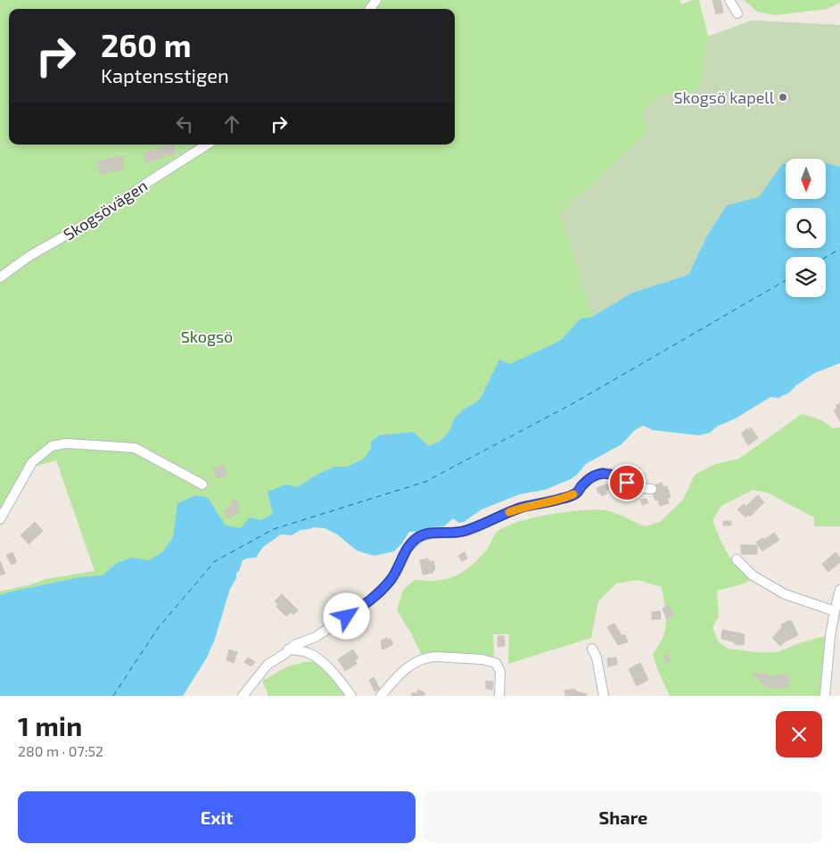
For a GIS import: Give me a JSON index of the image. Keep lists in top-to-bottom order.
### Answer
{
  "streets": {
    "street": ["Skogsövägen"]
  },
  "parks": ["Skogsö"],
  "places": ["Skogsö kapell"],
  "north": "bottom",
  "page": {
    "turn": ["260 m", "Kaptensstigen"],
    "heading": ["1 min", "280 m · 07:52"],
    "buttons": ["Exit", "Share"]
  }
}
